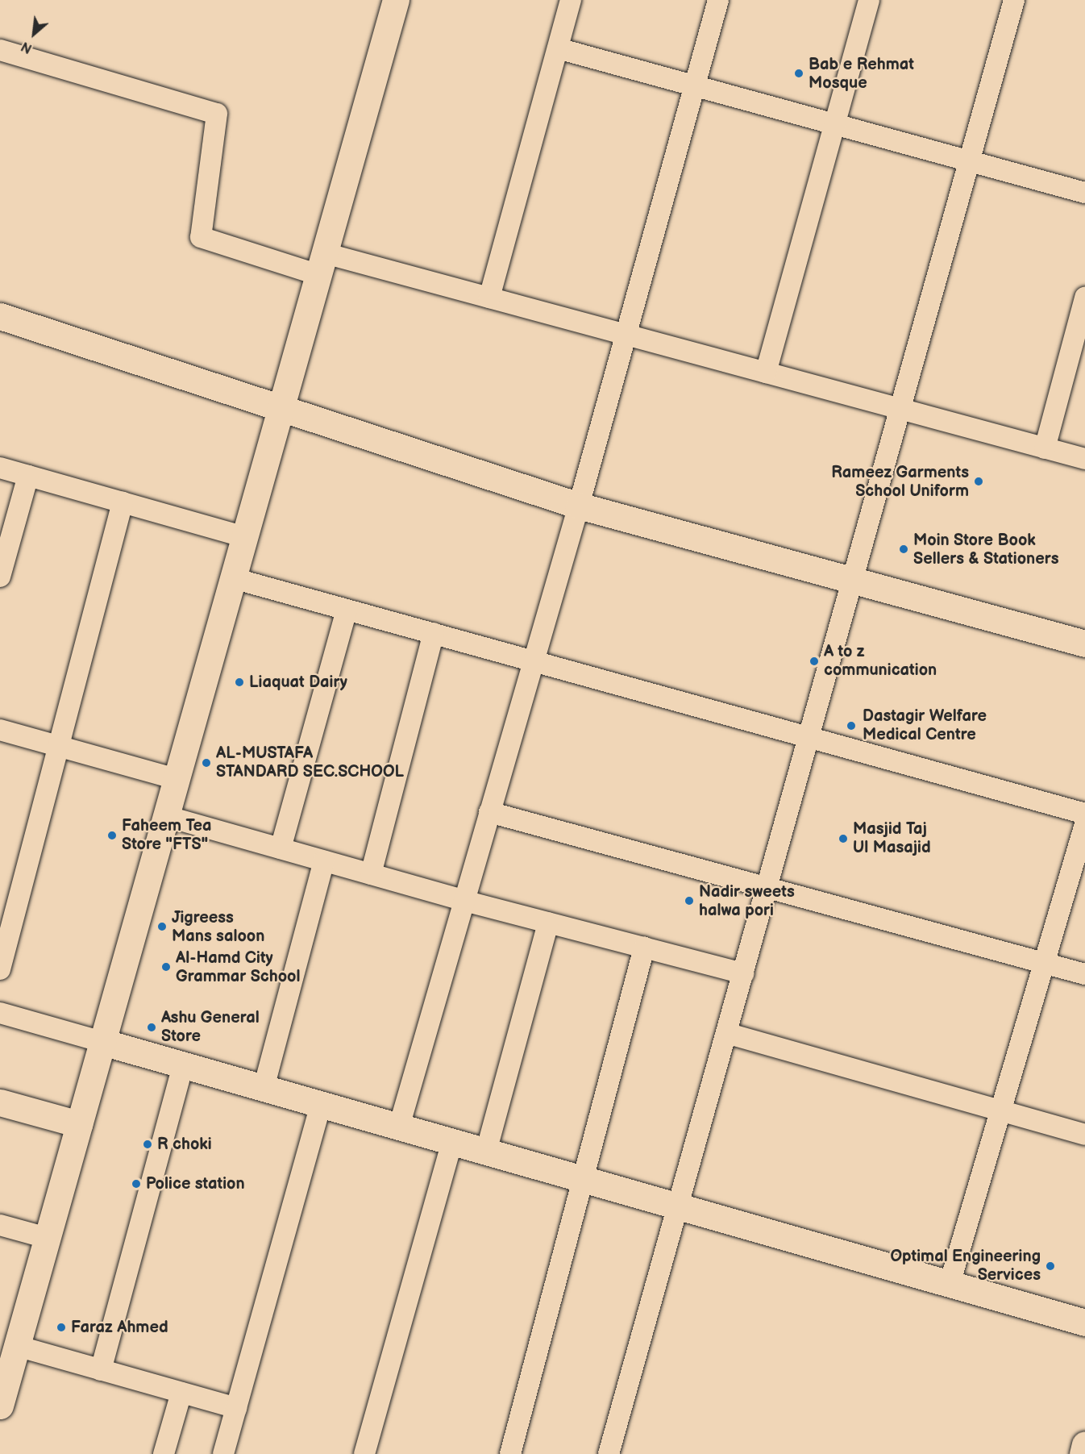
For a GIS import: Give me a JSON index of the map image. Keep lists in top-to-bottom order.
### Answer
{
  "places": [
    "Bab e Rehmat Mosque",
    "Rameez Garments School Uniform",
    "Moin Store Book Sellers & Stationers",
    "A to z communication",
    "Liaquat Dairy",
    "Dastagir Welfare Medical Centre",
    "AL-MUSTAFA STANDARD SEC.SCHOOL",
    "Faheem Tea Store \"FTS\"",
    "Masjid Taj Ul Masajid",
    "Nadir sweets halwa pori",
    "Jigreess Mans saloon",
    "Al-Hamd City Grammar School",
    "Ashu General Store",
    "R choki",
    "Police station",
    "Optimal Engineering Services",
    "Faraz Ahmed"
  ],
  "north": "bottom left"
}
